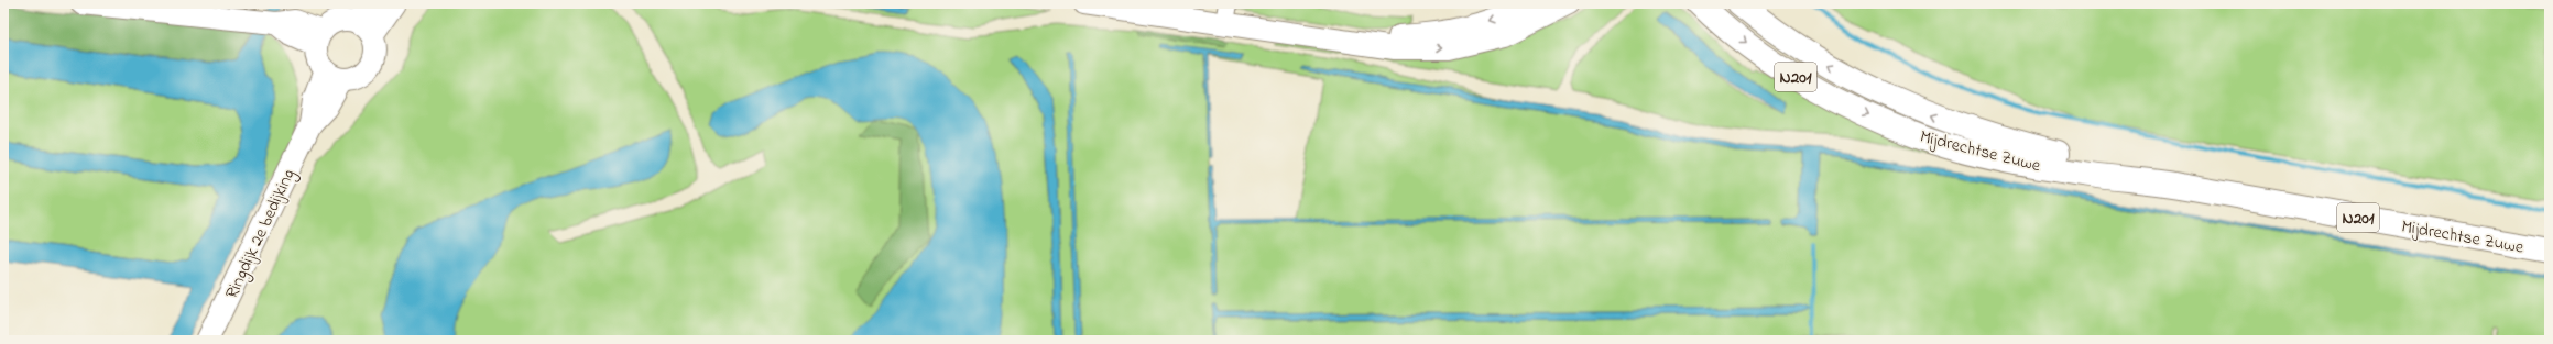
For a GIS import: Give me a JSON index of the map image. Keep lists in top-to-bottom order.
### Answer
{
  "streets": {
    "main road": ["N201", "Mijdrechtse Zuwe"],
    "street": ["Ringdijk 2e bedijking"]
  }
}
